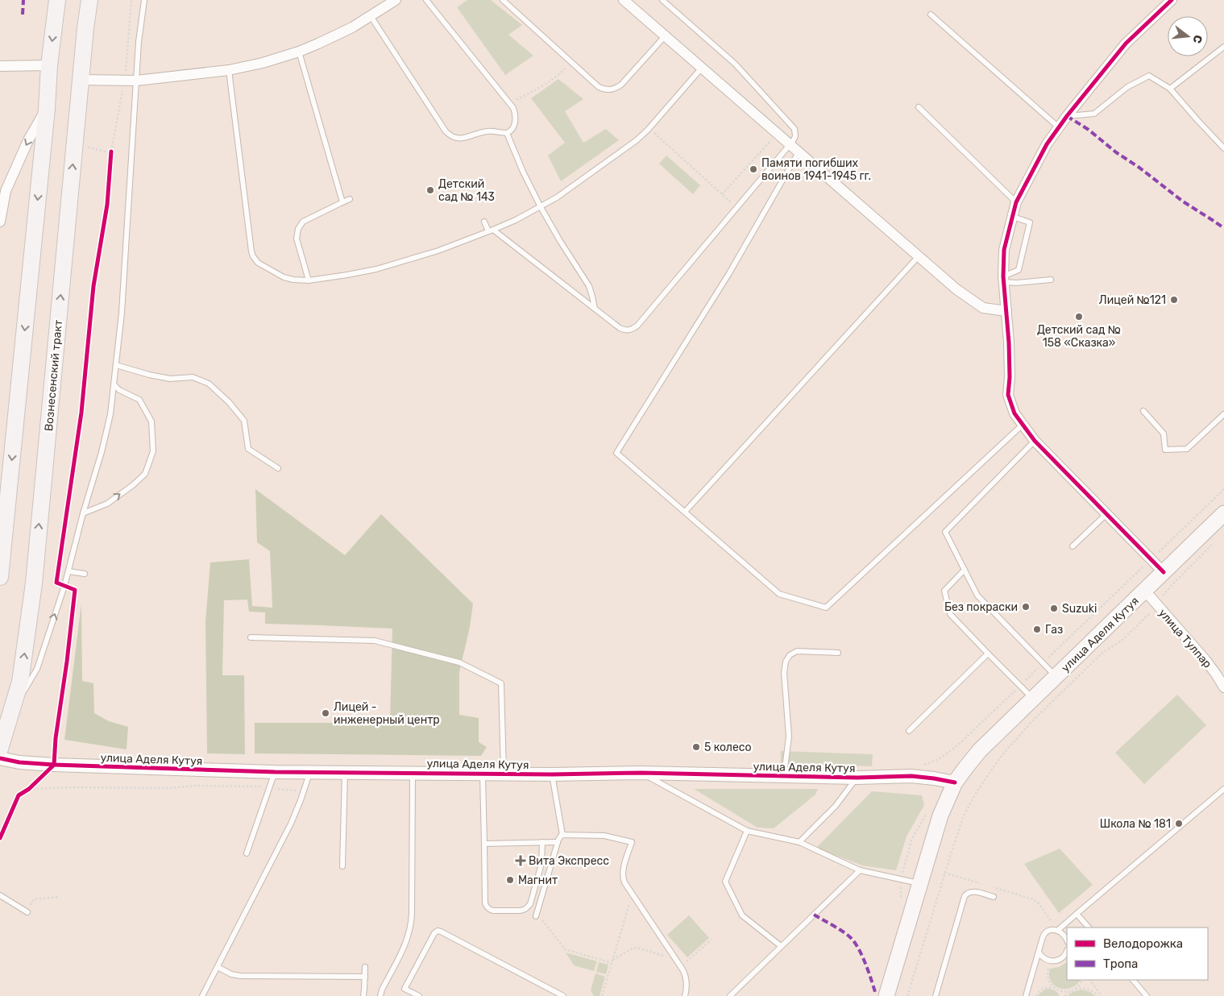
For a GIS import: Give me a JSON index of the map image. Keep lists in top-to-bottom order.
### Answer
{
  "streets": {
    "main road": ["Вознесенский тракт", "улица Аделя Кутуя"],
    "street": ["улица Тулпар"]
  },
  "crossings": [
    ["улица Аделя Кутуя", "улица Тулпар"]
  ],
  "places": {
    "other": [
      "Памяти погибших воинов 1941-1945 гг.",
      "Детский сад № 143",
      "Лицей №121",
      "Детский сад № 158 «Сказка»",
      "Без покраски",
      "Suzuki",
      "Газ",
      "Лицей - инженерный центр",
      "5 колесо",
      "Школа № 181",
      "Магнит"
    ],
    "health": ["Вита Экспресс"]
  },
  "legend": ["Велодорожка", "Тропа"],
  "north": "right"
}
